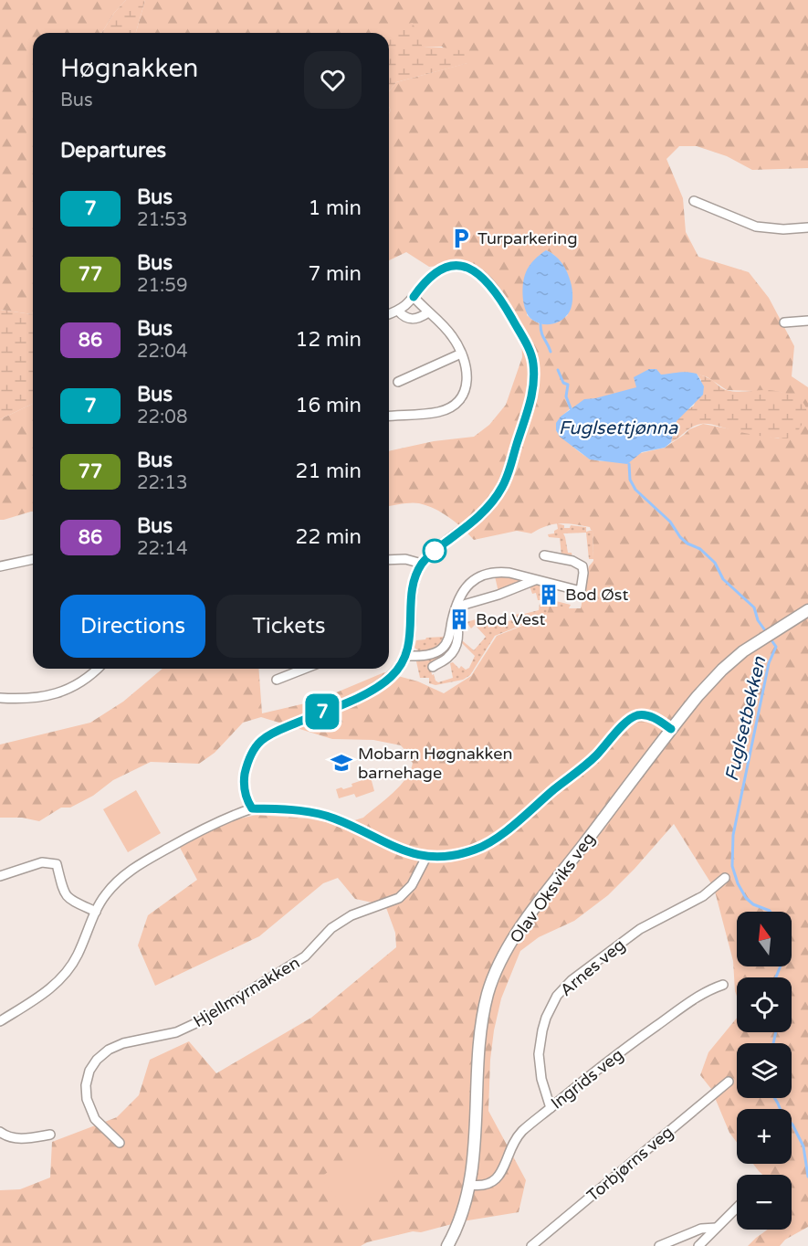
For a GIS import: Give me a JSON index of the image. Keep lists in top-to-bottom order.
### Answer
{
  "streets": {
    "street": [
      "Olav Oksviks veg",
      "Arnes veg",
      "Hjellmyrnakken",
      "Ingrids veg",
      "Torbjørns veg"
    ]
  },
  "crossings": [
    ["Olav Oksviks veg", "Ingrids veg"],
    ["Arnes veg", "Ingrids veg"]
  ],
  "water": ["Fuglsettjønna", "Fuglsetbekken"],
  "places": {
    "parking": ["Turparkering"],
    "building": ["Bod Øst", "Bod Vest"],
    "school or university": ["Mobarn Høgnakken barnehage"]
  },
  "lines": ["bus line 7"],
  "north": "top",
  "page": {
    "on_map": "7",
    "heading": [
      ["Høgnakken", "Bus"],
      "Departures"
    ],
    "list": [
      {
        "mark": "7",
        "name": "Bus",
        "note": "21:53",
        "value": "1 min"
      },
      {
        "mark": "77",
        "name": "Bus",
        "note": "21:59",
        "value": "7 min"
      },
      {
        "mark": "86",
        "name": "Bus",
        "note": "22:04",
        "value": "12 min"
      },
      {
        "mark": "7",
        "name": "Bus",
        "note": "22:08",
        "value": "16 min"
      },
      {
        "mark": "77",
        "name": "Bus",
        "note": "22:13",
        "value": "21 min"
      },
      {
        "mark": "86",
        "name": "Bus",
        "note": "22:14",
        "value": "22 min"
      }
    ],
    "buttons": ["Directions", "Tickets"],
    "map_buttons": ["+", "−"]
  }
}
